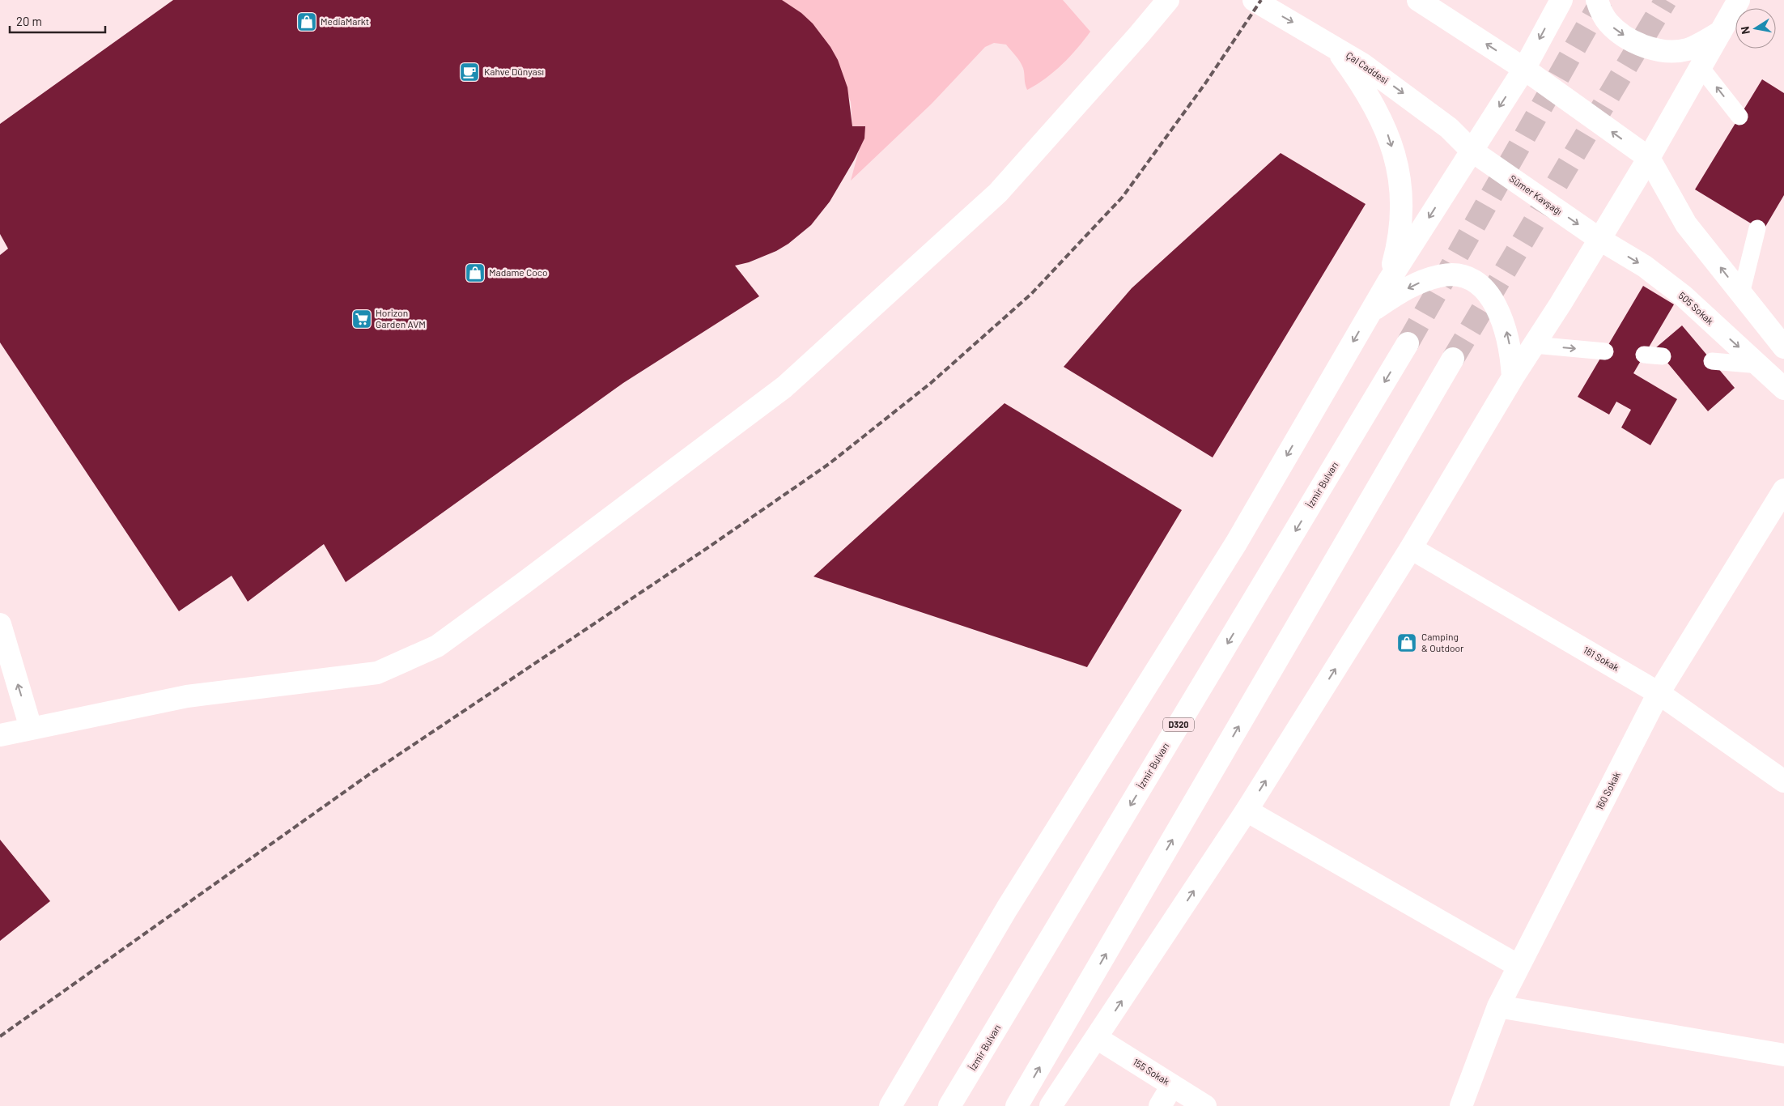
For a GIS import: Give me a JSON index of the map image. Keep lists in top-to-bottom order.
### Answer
{
  "streets": {
    "main road": [
      "Çal Caddesi",
      "Sümer Kavşağı",
      "505 Sokak",
      "İzmir Bulvarı",
      "161 Sokak",
      "D320",
      "160 Sokak",
      "155 Sokak"
    ]
  },
  "crossings": [
    ["Çal Caddesi", "Sümer Kavşağı"],
    ["Sümer Kavşağı", "505 Sokak"],
    ["161 Sokak", "160 Sokak"]
  ],
  "places": {
    "shop": ["MediaMarkt", "Madame Coco", "Camping & Outdoor"],
    "cafe": ["Kahve Dünyası"],
    "supermarket": ["Horizon Garden AVM"]
  },
  "scale_bar": "20 m",
  "north": "left"
}
